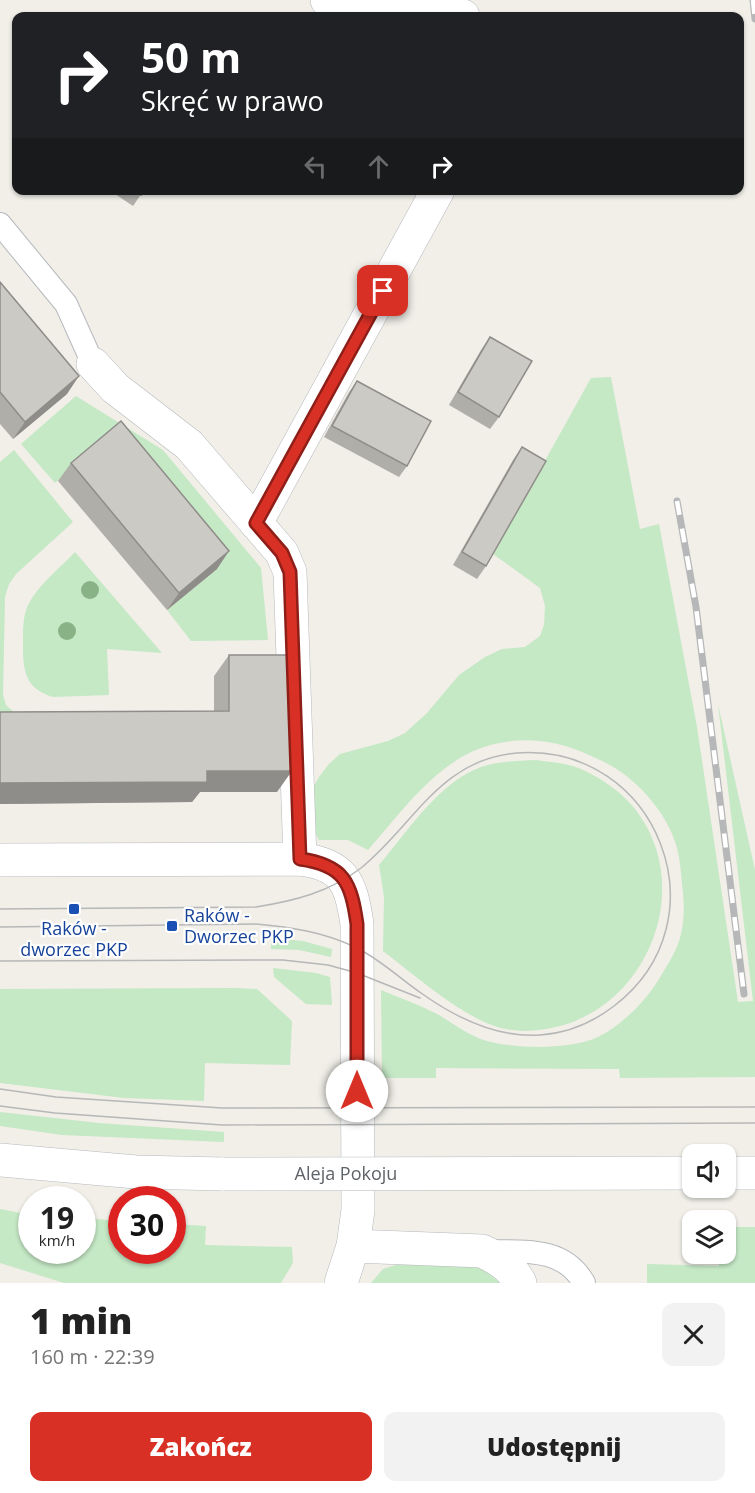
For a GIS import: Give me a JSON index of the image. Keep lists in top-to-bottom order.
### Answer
{
  "streets": {
    "street": ["Aleja Pokoju"]
  },
  "places": {
    "transit": ["Raków - dworzec PKP", "Raków - Dworzec PKP"]
  },
  "page": {
    "turn": ["50 m", "Skręć w prawo"],
    "speed": "19 km/h",
    "limit": "30",
    "heading": ["1 min", "160 m · 22:39"],
    "buttons": ["Zakończ", "Udostępnij"]
  }
}
